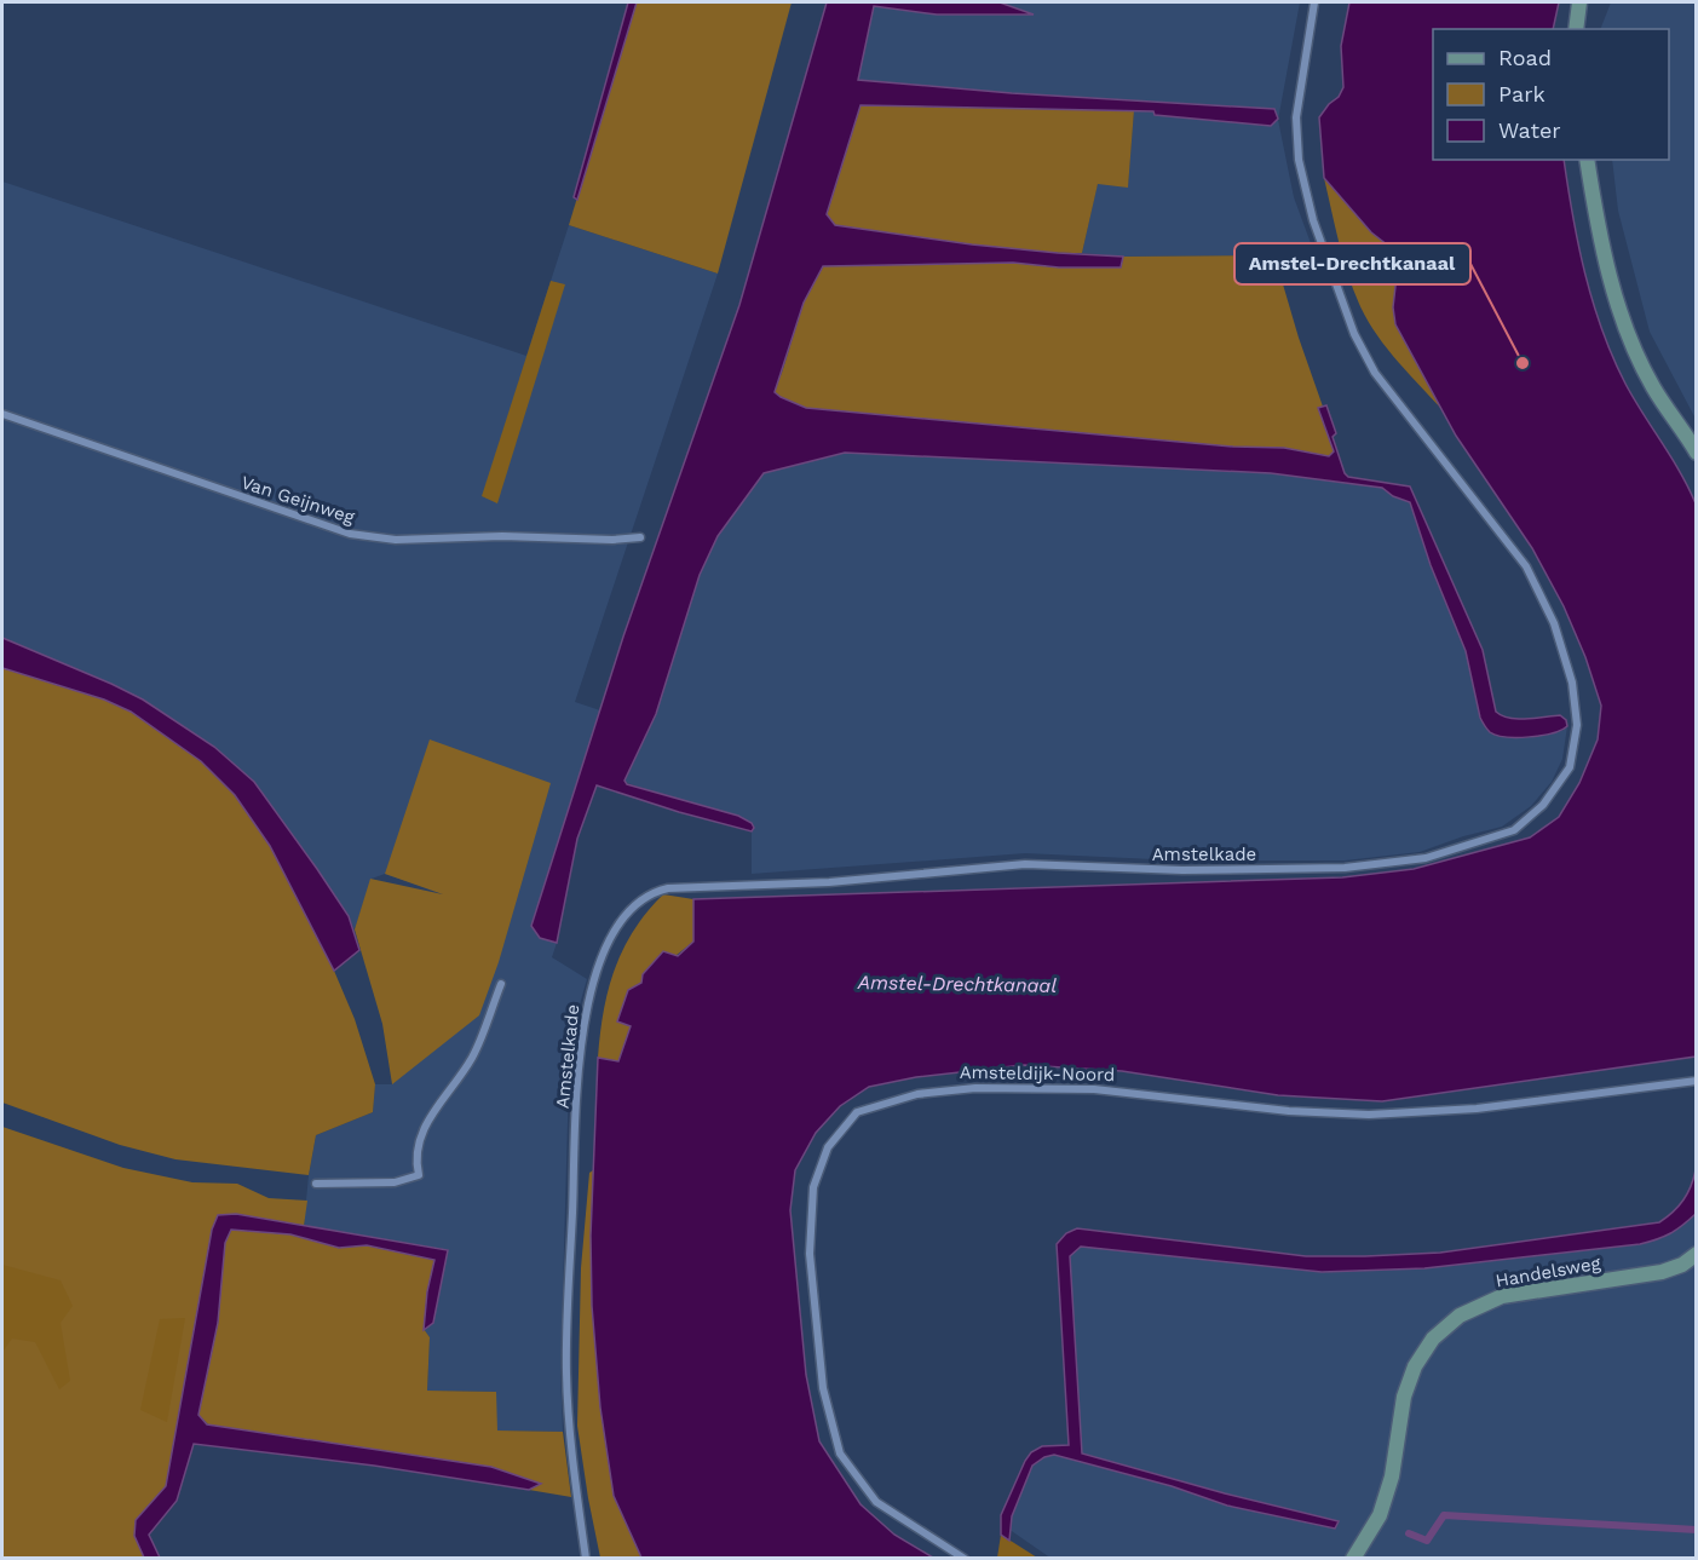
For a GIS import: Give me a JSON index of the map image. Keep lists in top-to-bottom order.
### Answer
{
  "streets": {
    "street": [
      "Van Geijnweg",
      "Amstelkade",
      "Amsteldijk-Noord",
      "Handelsweg"
    ]
  },
  "water": ["Amstel-Drechtkanaal"],
  "places": ["Amstel-Drechtkanaal"],
  "legend": ["Road", "Park", "Water"]
}
